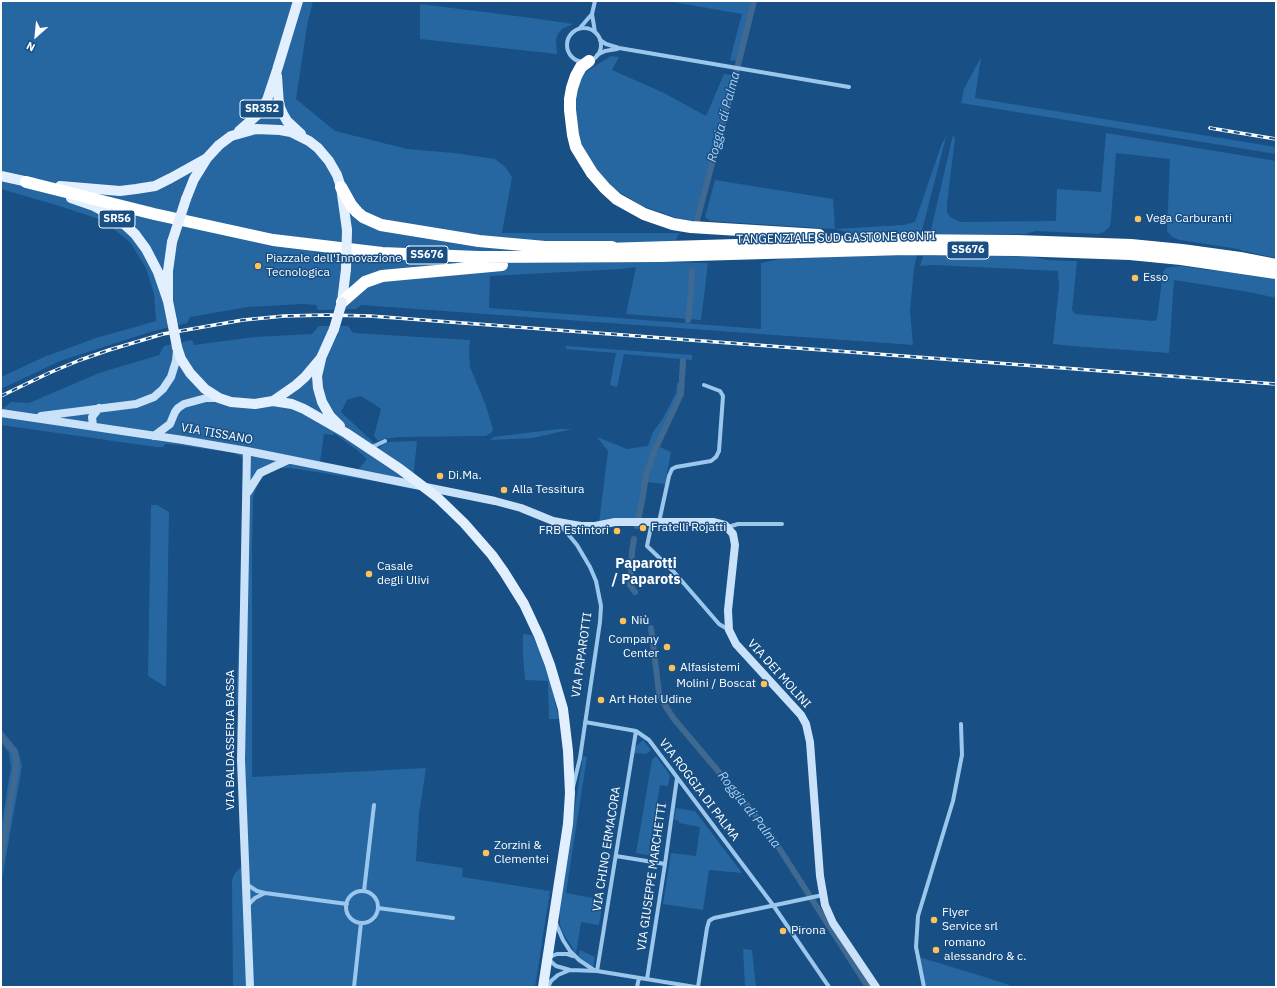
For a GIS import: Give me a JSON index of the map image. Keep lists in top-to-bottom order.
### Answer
{
  "streets": {
    "highway": ["TANGENZIALE SUD GASTONE CONTI", "SS676"],
    "main road": ["SR352", "SR56"],
    "street": [
      "VIA TISSANO",
      "VIA PAPAROTTI",
      "VIA DEI MOLINI",
      "VIA BALDASSERIA BASSA",
      "VIA ROGGIA DI PALMA",
      "VIA CHINO ERMACORA",
      "VIA GIUSEPPE MARCHETTI"
    ]
  },
  "crossings": [
    ["SR56", "SS676"],
    ["TANGENZIALE SUD GASTONE CONTI", "SS676"],
    ["VIA TISSANO", "VIA PAPAROTTI"],
    ["VIA TISSANO", "VIA BALDASSERIA BASSA"],
    ["VIA ROGGIA DI PALMA", "VIA CHINO ERMACORA"],
    ["VIA ROGGIA DI PALMA", "VIA GIUSEPPE MARCHETTI"]
  ],
  "districts": ["Paparotti / Paparots"],
  "water": ["Roggia di Palma"],
  "places": [
    "Vega Carburanti",
    "Piazzale dell'Innovazione Tecnologica",
    "Esso",
    "Di.Ma.",
    "Alla Tessitura",
    "Fratelli Rojatti",
    "FRB Estintori",
    "Casale degli Ulivi",
    "Niù",
    "Company Center",
    "Alfasistemi",
    "Molini / Boscat",
    "Art Hotel Udine",
    "Zorzini & Clementei",
    "Flyer Service srl",
    "Pirona",
    "romano alessandro & c."
  ],
  "north": "bottom left"
}
